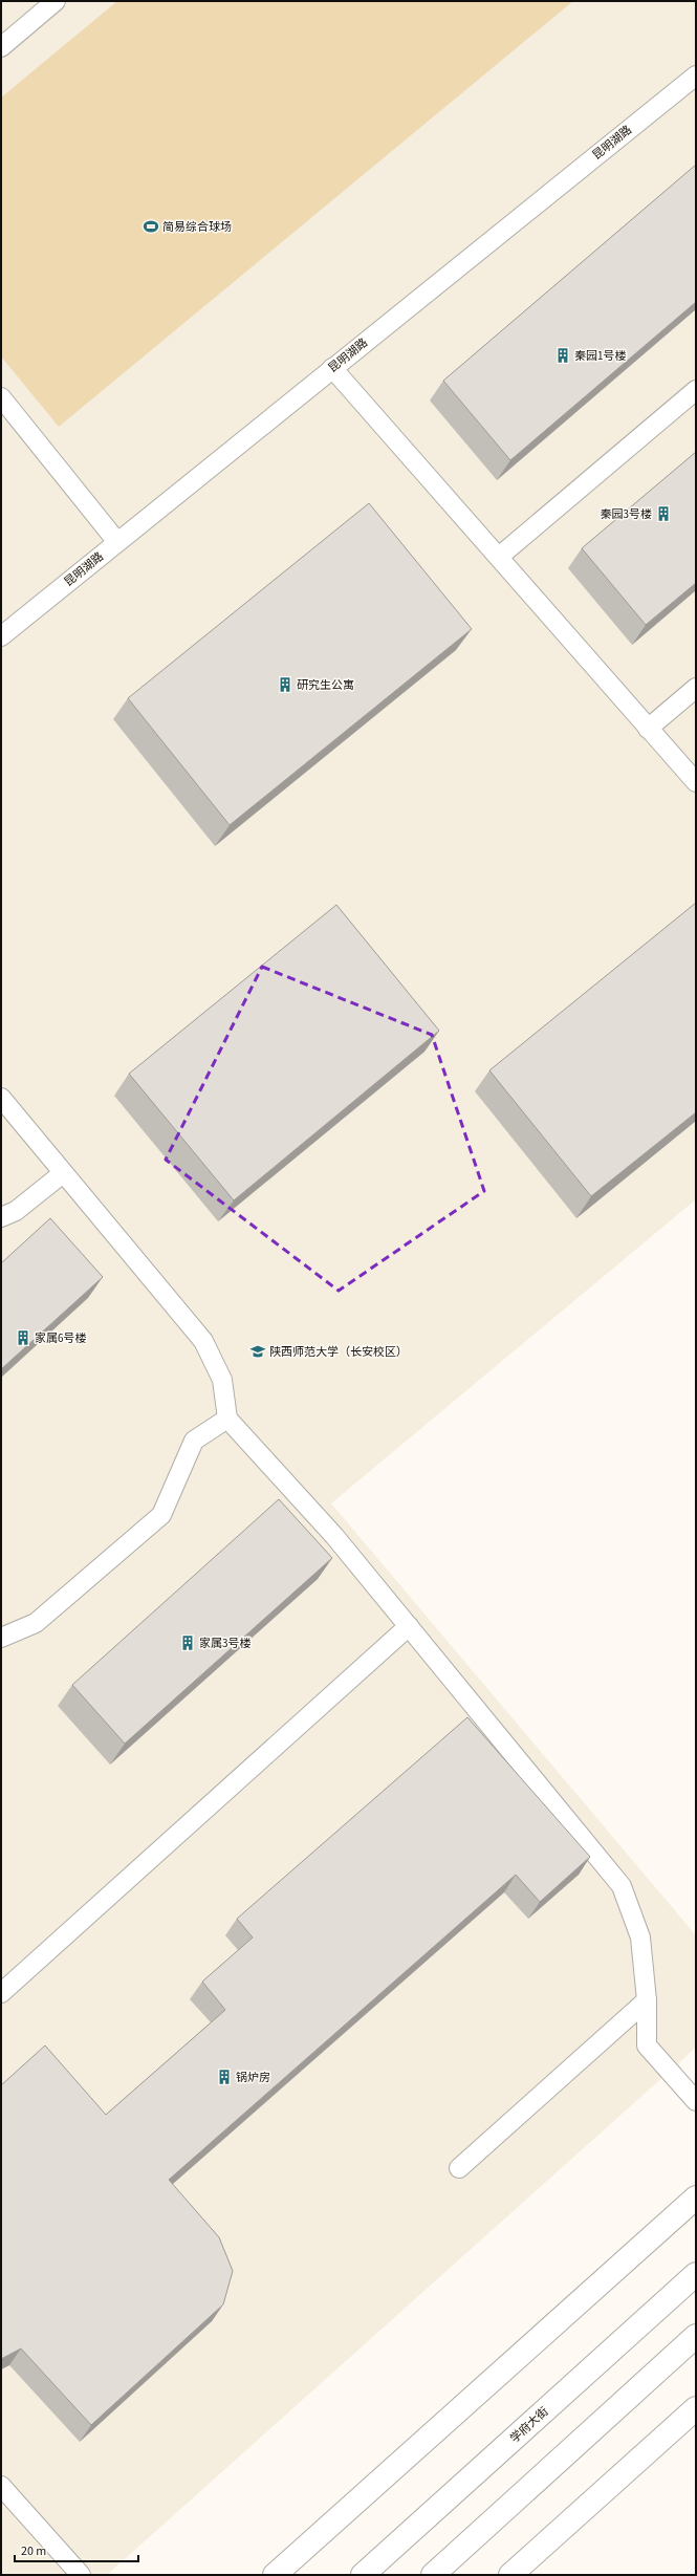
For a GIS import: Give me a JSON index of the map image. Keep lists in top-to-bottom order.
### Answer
{
  "streets": {
    "street": ["学府大街"],
    "lane": ["昆明湖路"]
  },
  "places": {
    "sports": ["简易综合球场"],
    "building": [
      "秦园1号楼",
      "秦园3号楼",
      "研究生公寓",
      "家属6号楼",
      "家属3号楼",
      "锅炉房"
    ],
    "school or university": ["陕西师范大学（长安校区）"]
  },
  "scale_bar": "20 m"
}
